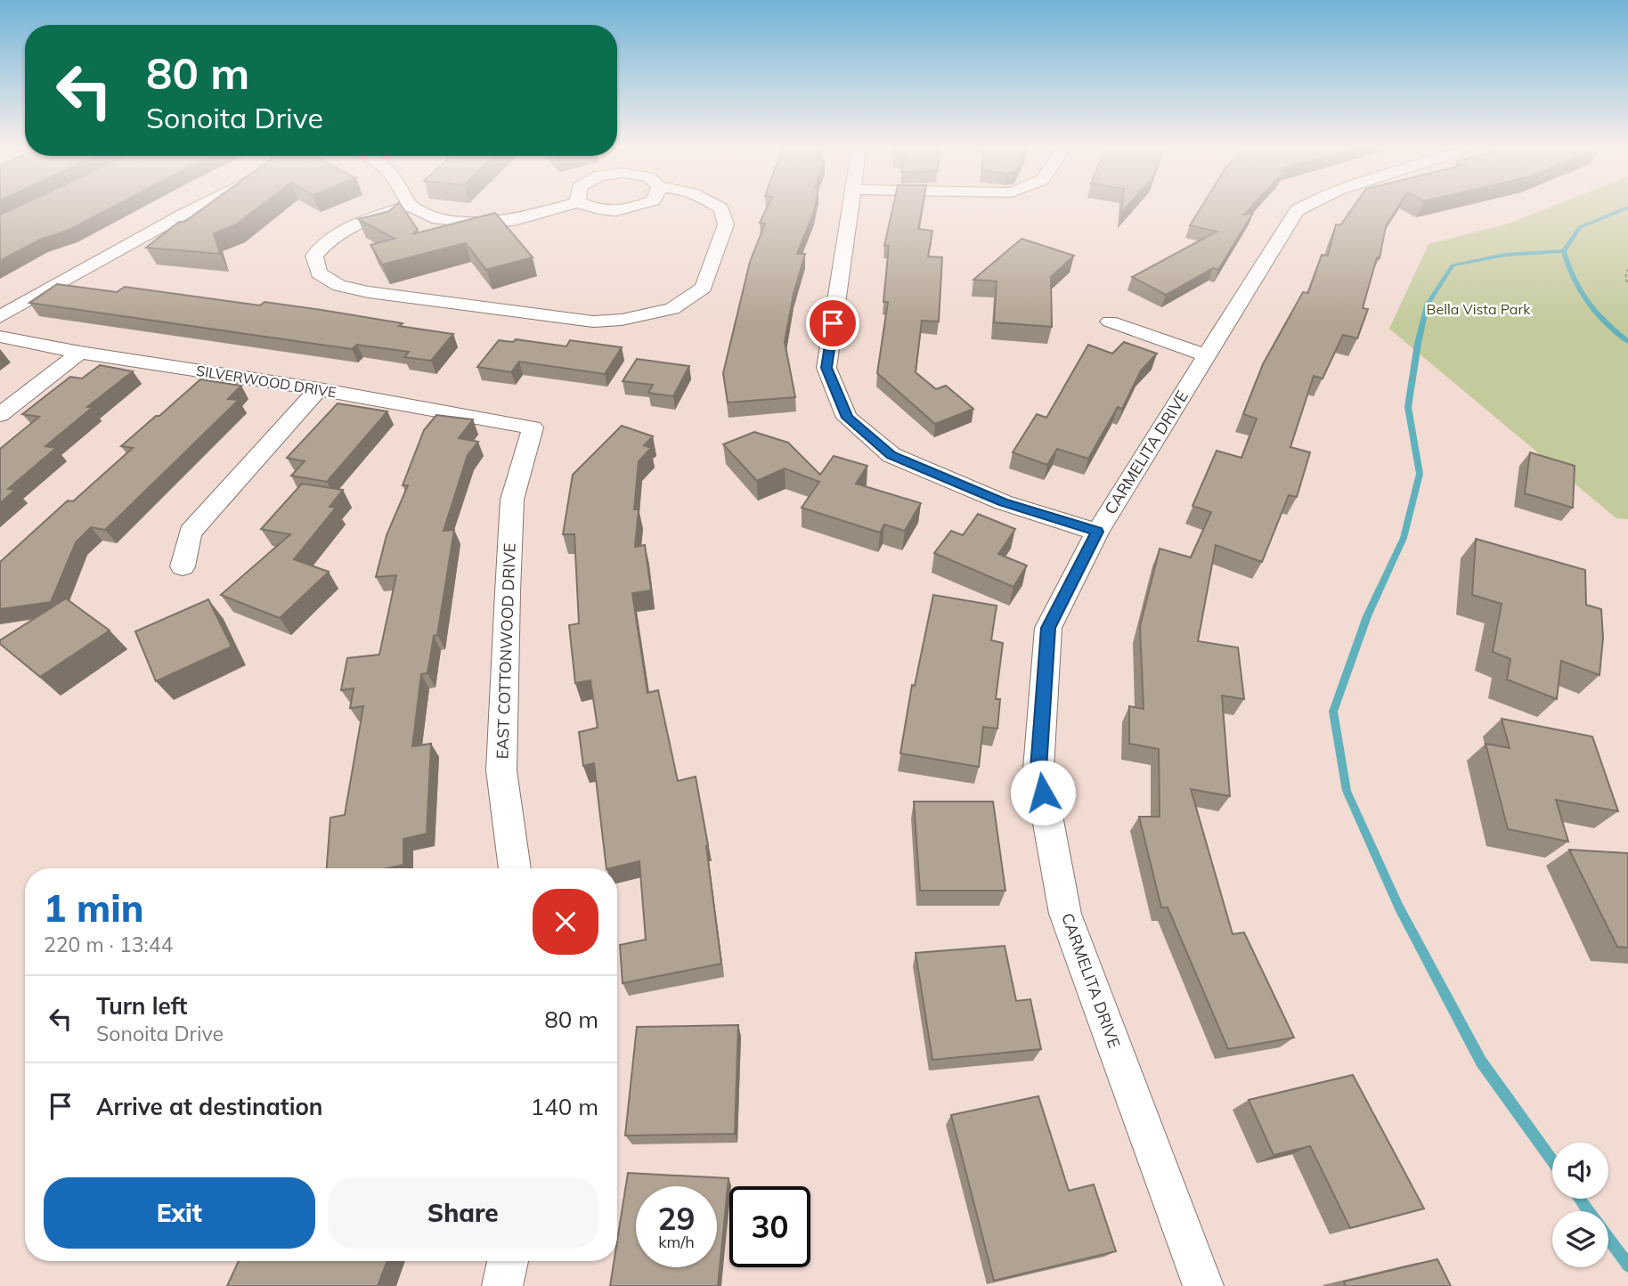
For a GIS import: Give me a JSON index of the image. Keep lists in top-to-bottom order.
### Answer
{
  "streets": {
    "street": ["SILVERWOOD DRIVE", "CARMELITA DRIVE", "EAST COTTONWOOD DRIVE"]
  },
  "crossings": [
    ["SILVERWOOD DRIVE", "EAST COTTONWOOD DRIVE"]
  ],
  "parks": ["Bella Vista Park"],
  "page": {
    "turn": ["80 m", "Sonoita Drive"],
    "heading": ["1 min", "220 m · 13:44"],
    "list": [
      {
        "name": "Turn left",
        "note": "Sonoita Drive",
        "value": "80 m"
      },
      {
        "name": "Arrive at destination",
        "value": "140 m"
      }
    ],
    "buttons": ["Exit", "Share"],
    "speed": "29 km/h",
    "limit": "30"
  }
}
